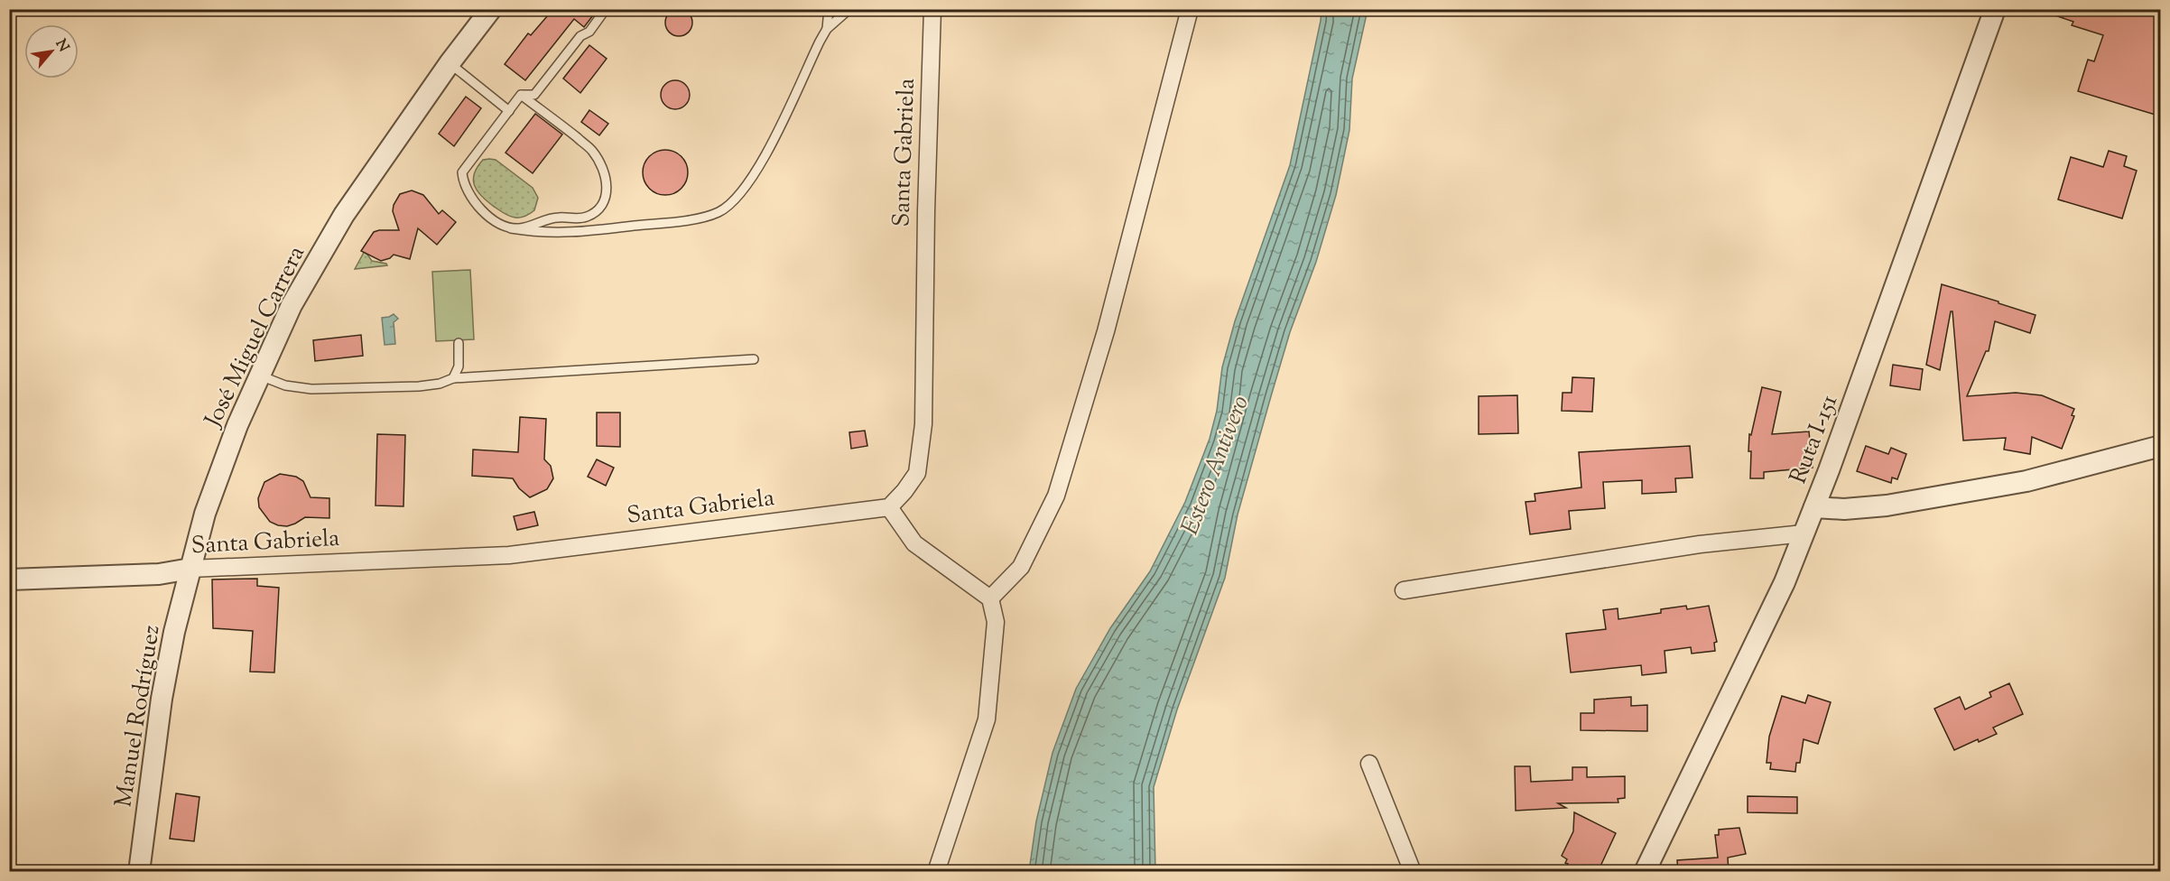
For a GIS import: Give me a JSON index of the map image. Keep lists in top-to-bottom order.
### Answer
{
  "streets": {
    "street": [
      "Santa Gabriela",
      "José Miguel Carrera",
      "Ruta I-151",
      "Manuel Rodríguez"
    ]
  },
  "crossings": [
    ["Santa Gabriela", "José Miguel Carrera"],
    ["Santa Gabriela", "Manuel Rodríguez"],
    ["José Miguel Carrera", "Manuel Rodríguez"]
  ],
  "water": ["Estero Antivero"],
  "north": "top right"
}
